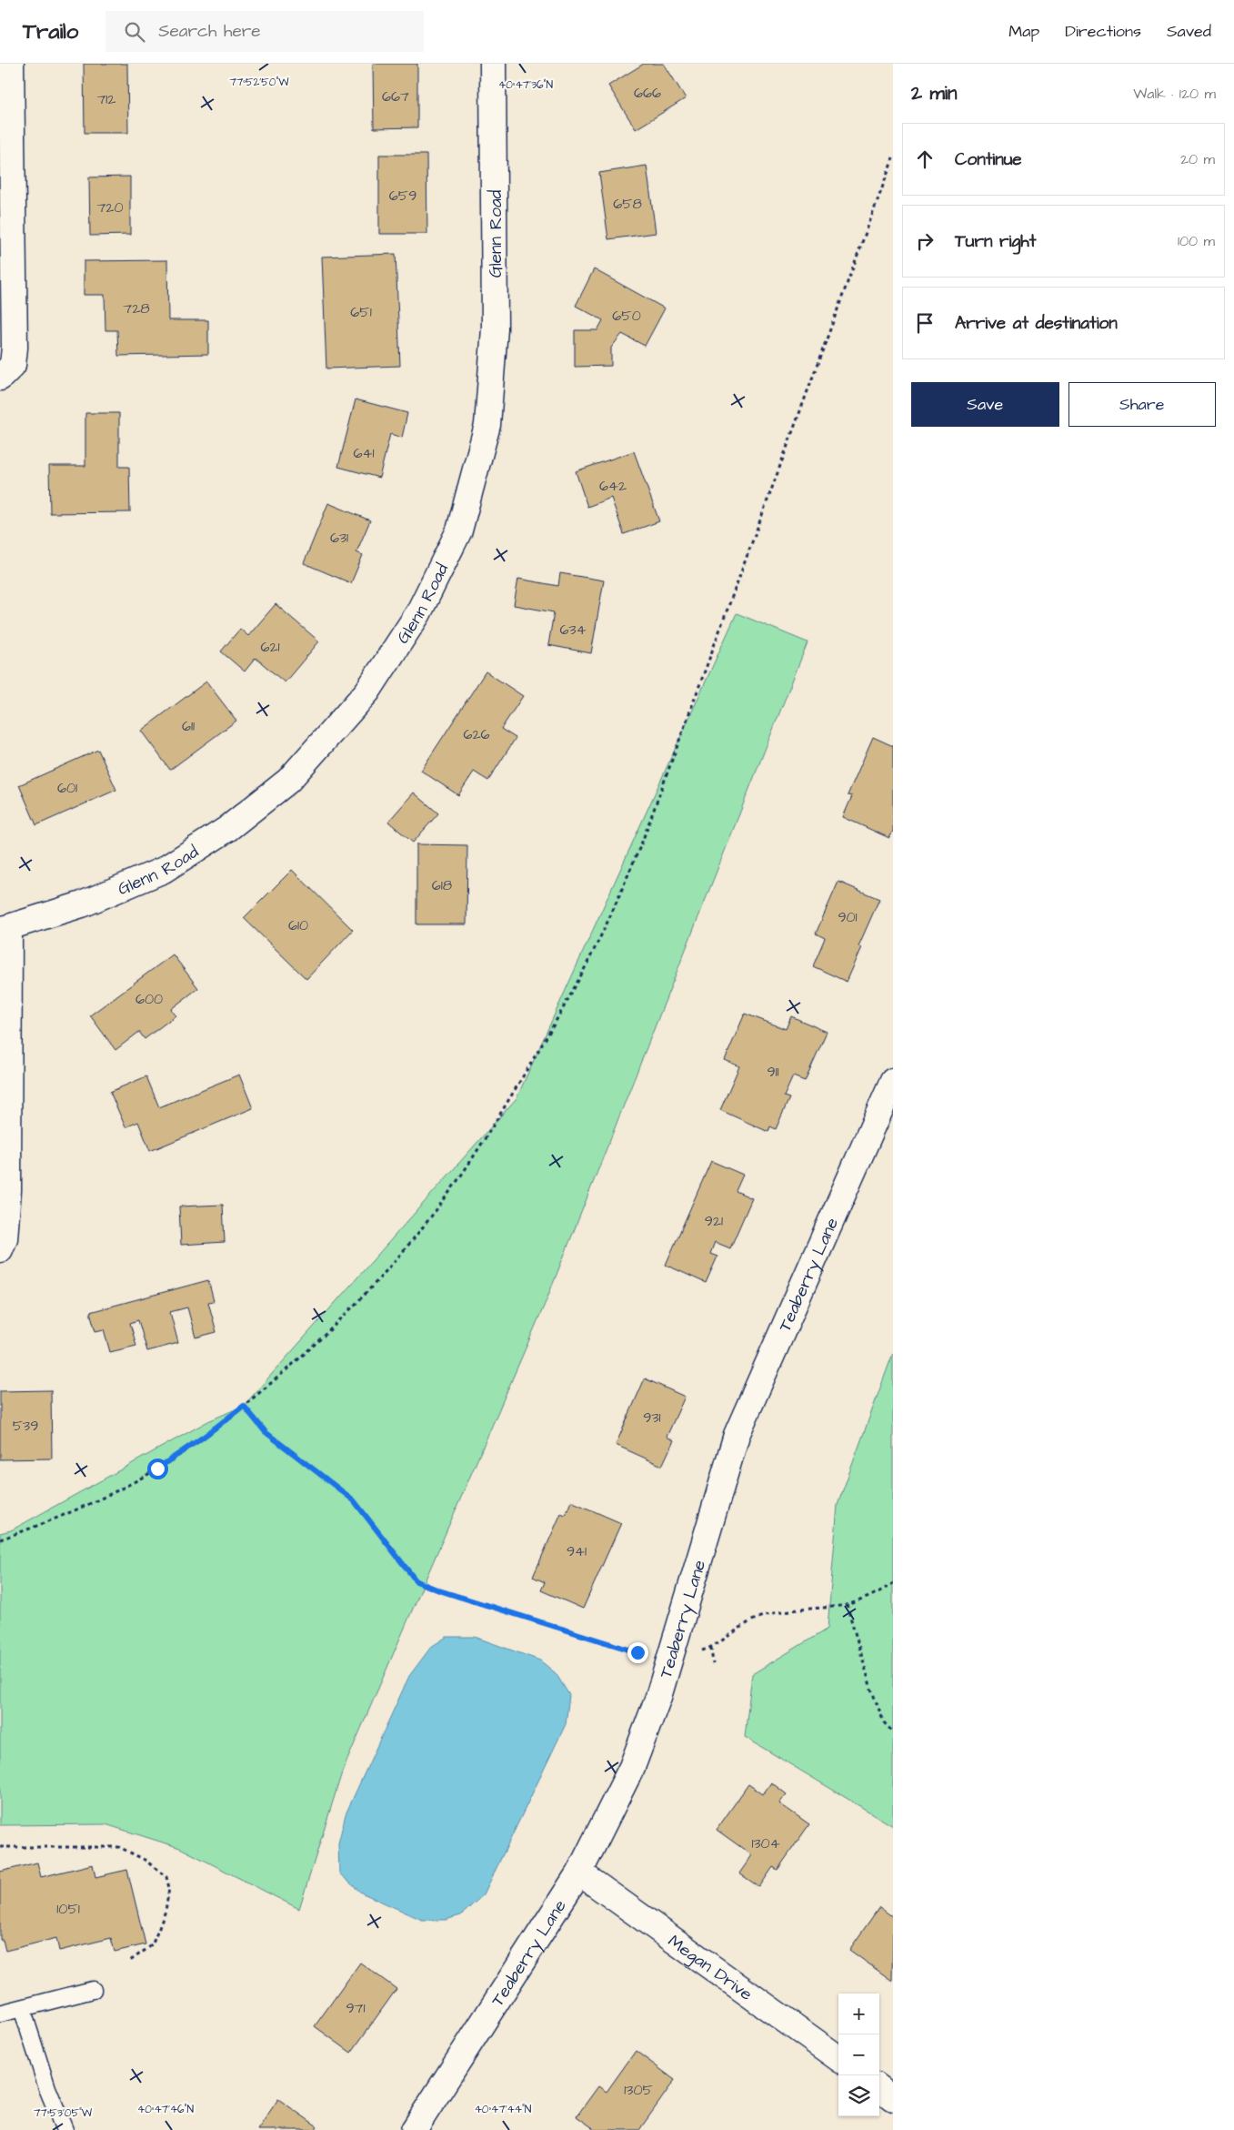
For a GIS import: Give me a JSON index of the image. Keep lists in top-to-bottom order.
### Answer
{
  "streets": {
    "street": ["Glenn Road", "Teaberry Lane", "Megan Drive"]
  },
  "crossings": [
    ["Teaberry Lane", "Megan Drive"]
  ],
  "house_numbers": [
    "666",
    "667",
    "712",
    "659",
    "658",
    "720",
    "728",
    "651",
    "650",
    "641",
    "642",
    "631",
    "634",
    "621",
    "611",
    "626",
    "601",
    "618",
    "901",
    "610",
    "600",
    "911",
    "921",
    "931",
    "539",
    "941",
    "1304",
    "1051",
    "971",
    "1305"
  ],
  "page": {
    "header": "Trailo",
    "search": "Search here",
    "nav": ["Map", "Directions", "Saved"],
    "heading": ["2 min", "Walk · 120 m"],
    "list": [
      ["Continue", "20 m"],
      ["Turn right", "100 m"],
      "Arrive at destination"
    ],
    "buttons": ["Save", "Share"],
    "map_buttons": ["+", "−"]
  },
  "coordinates": [
    "77°52'50\"W",
    "40°47'36\"N",
    "40°47'46\"N",
    "40°47'44\"N",
    "77°53'05\"W"
  ]
}
